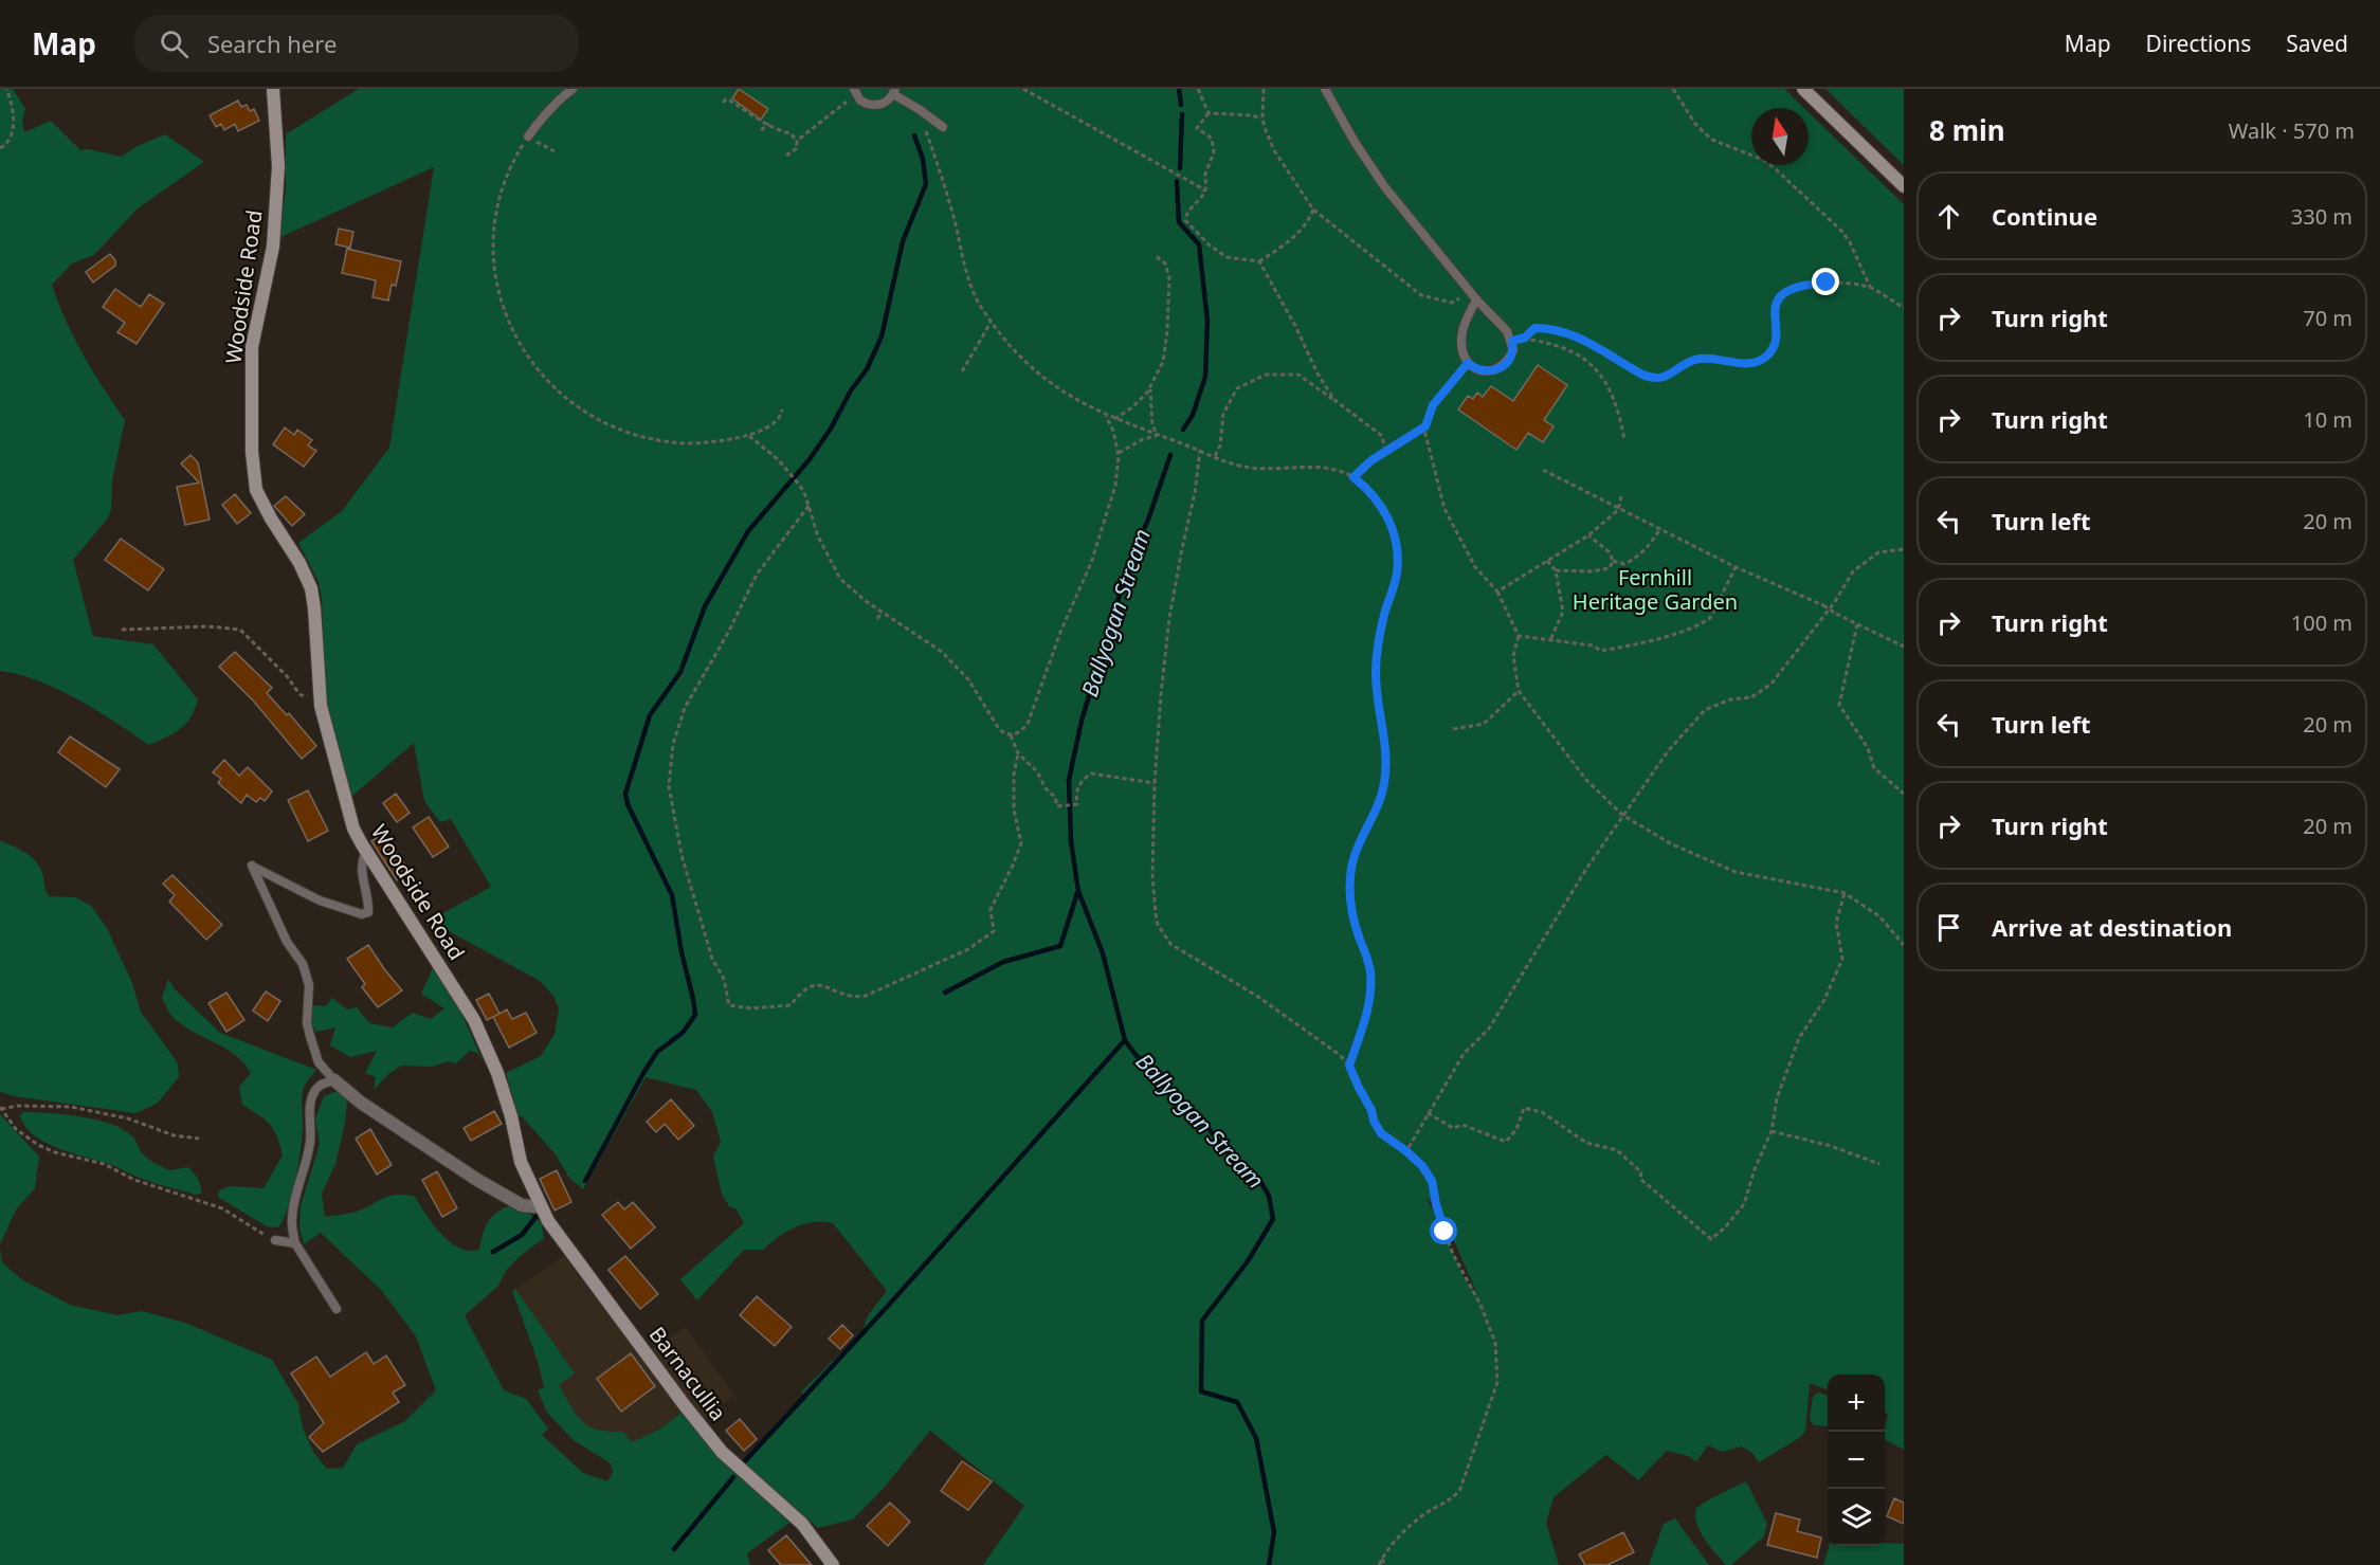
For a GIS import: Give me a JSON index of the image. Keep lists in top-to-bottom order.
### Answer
{
  "streets": {
    "street": ["Woodside Road", "Barnacullia"]
  },
  "crossings": [
    ["Woodside Road", "Barnacullia"]
  ],
  "water": ["Ballyogan Stream"],
  "parks": ["Fernhill Heritage Garden"],
  "north": "top",
  "page": {
    "header": "Map",
    "search": "Search here",
    "nav": ["Map", "Directions", "Saved"],
    "heading": ["8 min", "Walk · 570 m"],
    "list": [
      ["Continue", "330 m"],
      ["Turn right", "70 m"],
      ["Turn right", "10 m"],
      ["Turn left", "20 m"],
      ["Turn right", "100 m"],
      ["Turn left", "20 m"],
      ["Turn right", "20 m"],
      "Arrive at destination"
    ],
    "map_buttons": ["+", "−"]
  }
}
